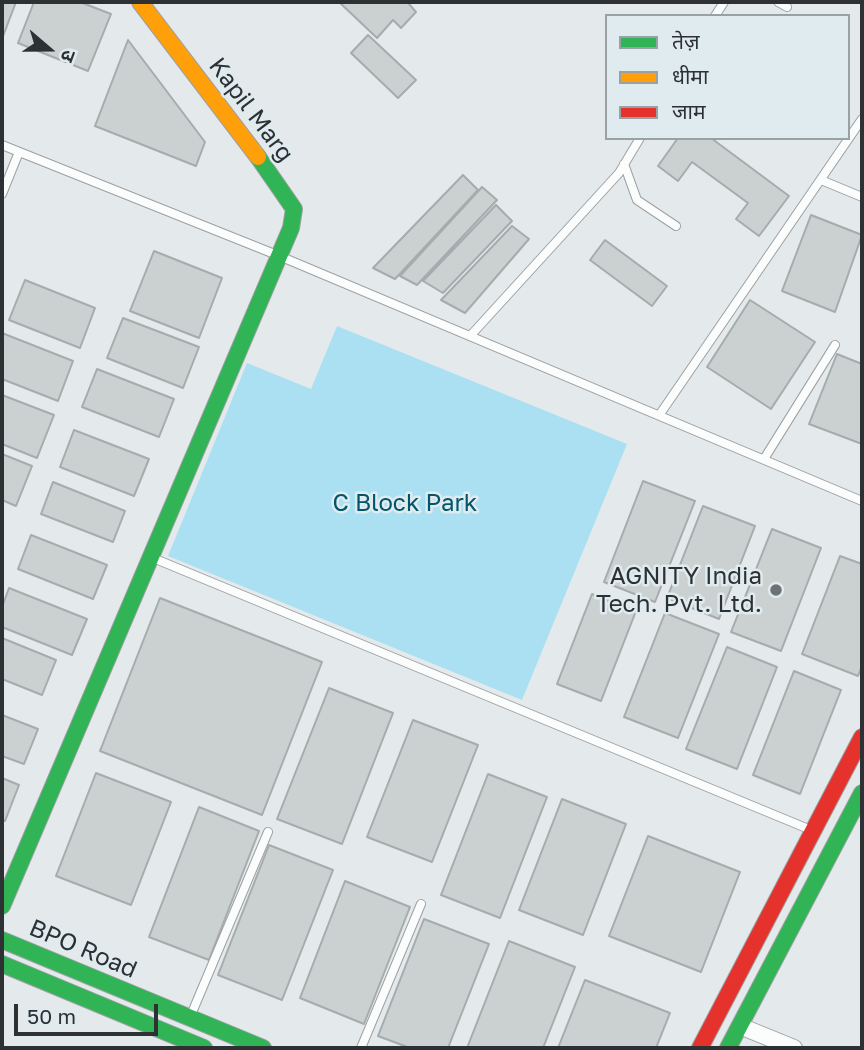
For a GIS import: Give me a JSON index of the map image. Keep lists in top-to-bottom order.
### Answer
{
  "streets": {
    "street": ["Kapil Marg", "BPO Road"]
  },
  "parks": ["C Block Park"],
  "places": ["AGNITY India Tech. Pvt. Ltd."],
  "legend": ["तेज़", "धीमा", "जाम"],
  "scale_bar": "50 m",
  "north": "right"
}
